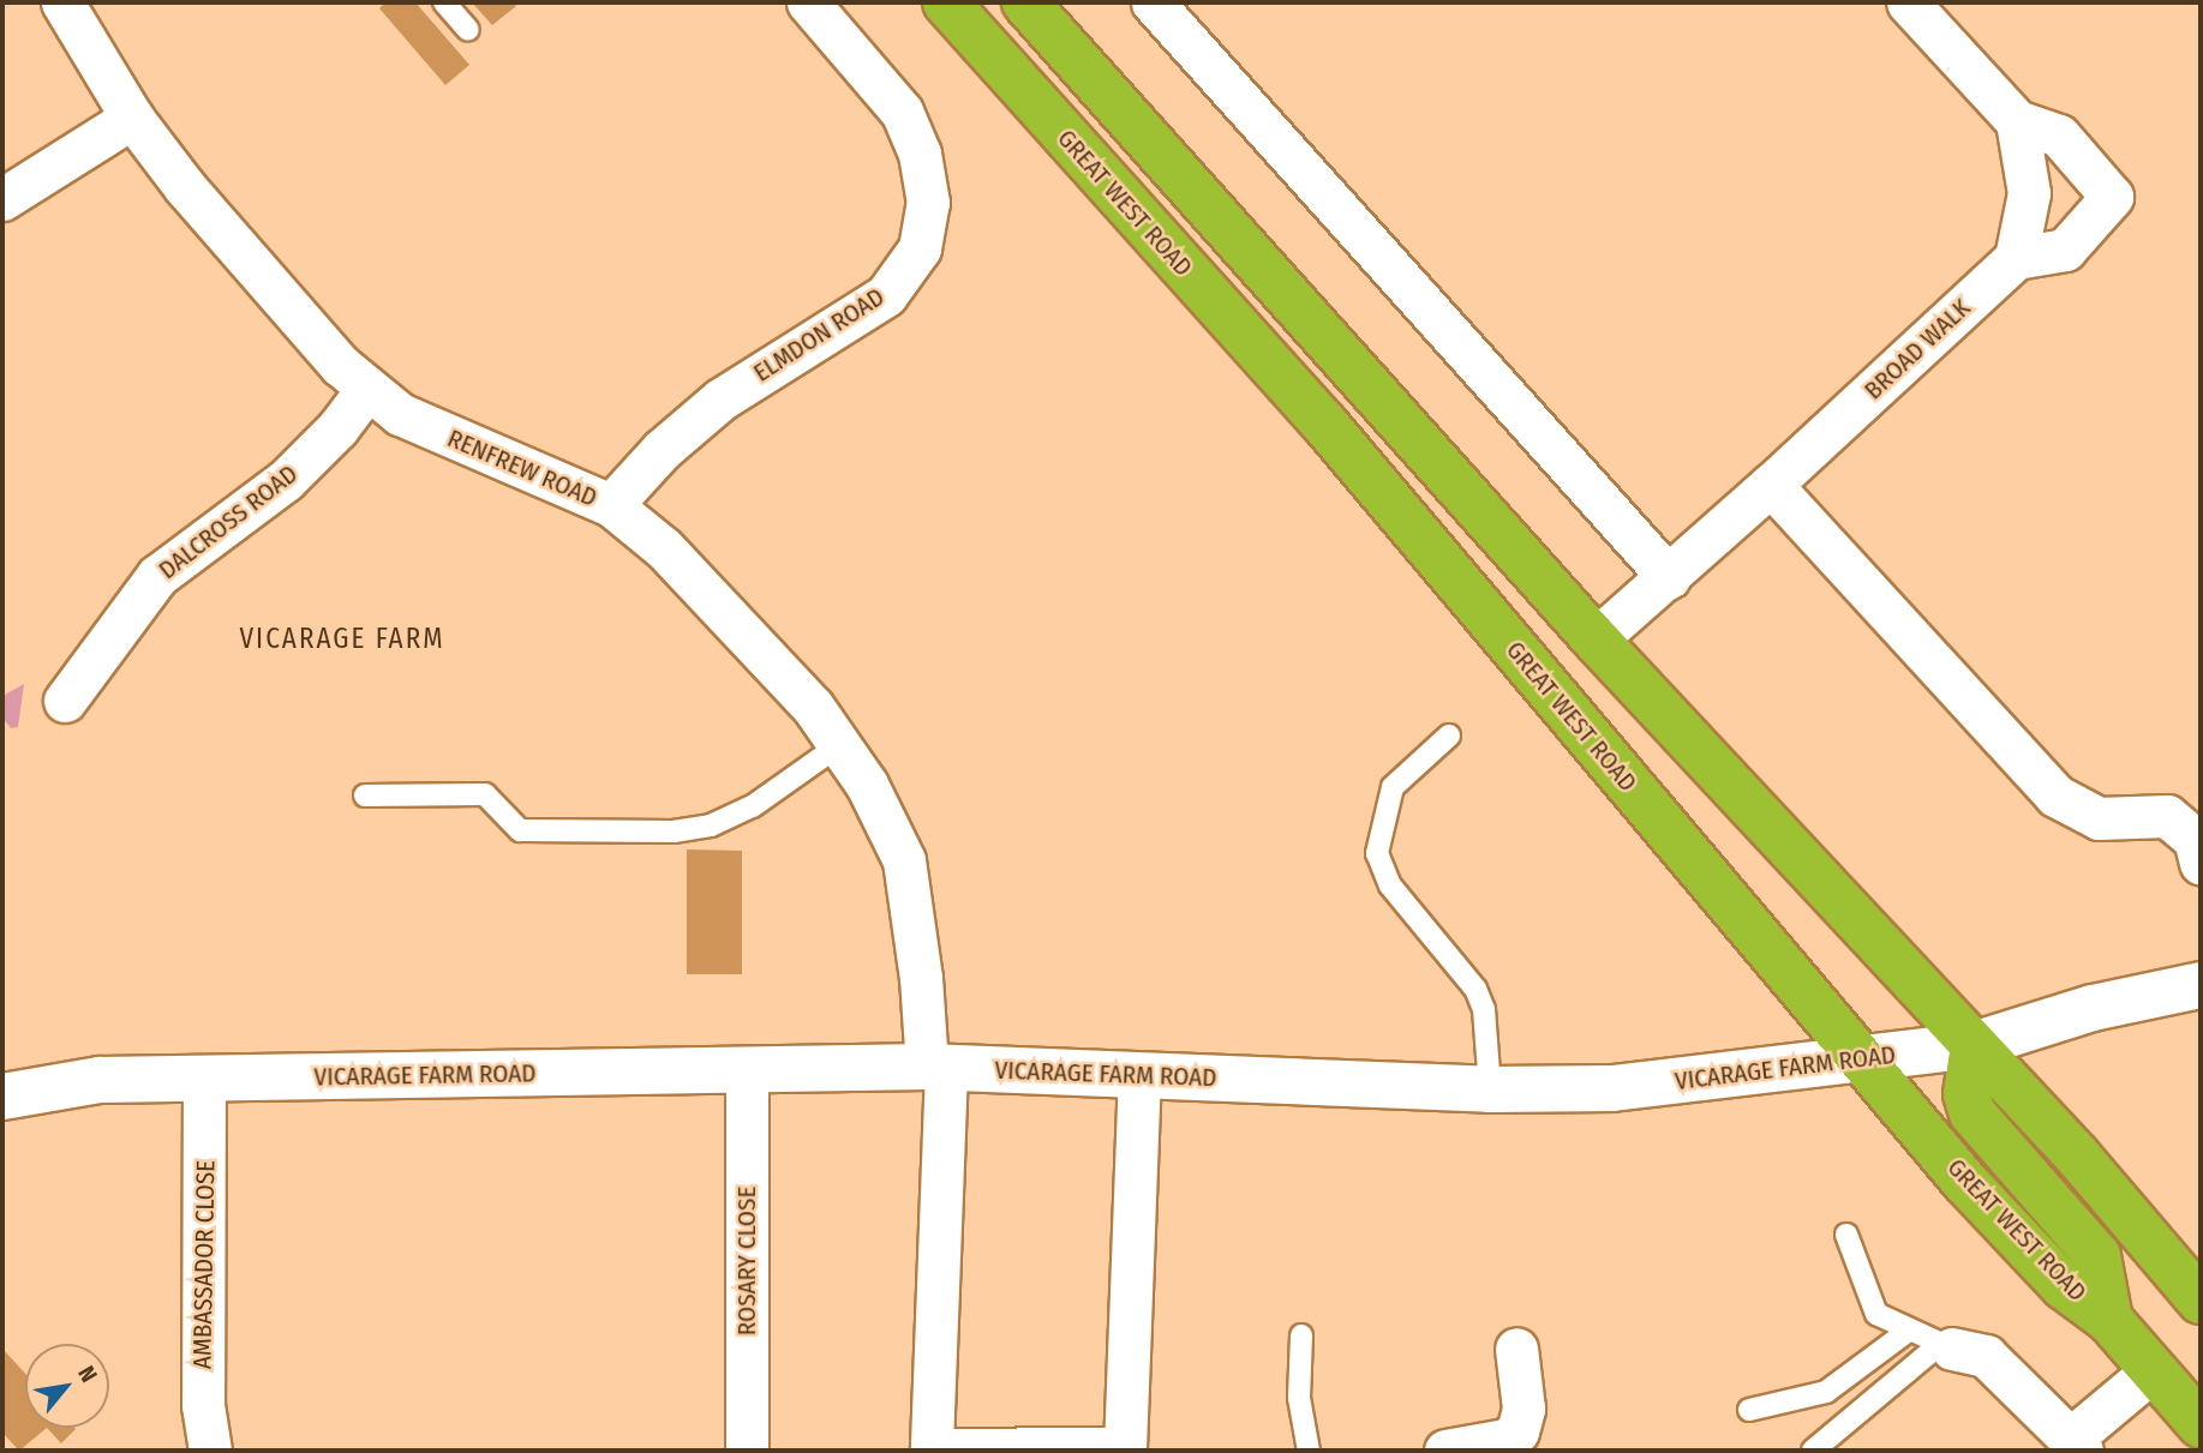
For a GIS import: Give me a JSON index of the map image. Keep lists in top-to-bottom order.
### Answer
{
  "streets": {
    "highway": ["GREAT WEST ROAD"],
    "street": [
      "ELMDON ROAD",
      "BROAD WALK",
      "RENFREW ROAD",
      "DALCROSS ROAD",
      "VICARAGE FARM ROAD",
      "ROSARY CLOSE",
      "AMBASSADOR CLOSE"
    ]
  },
  "crossings": [
    ["GREAT WEST ROAD", "VICARAGE FARM ROAD"],
    ["ELMDON ROAD", "RENFREW ROAD"],
    ["RENFREW ROAD", "DALCROSS ROAD"],
    ["RENFREW ROAD", "VICARAGE FARM ROAD"],
    ["VICARAGE FARM ROAD", "ROSARY CLOSE"],
    ["VICARAGE FARM ROAD", "AMBASSADOR CLOSE"]
  ],
  "districts": ["VICARAGE FARM"],
  "north": "top right"
}
